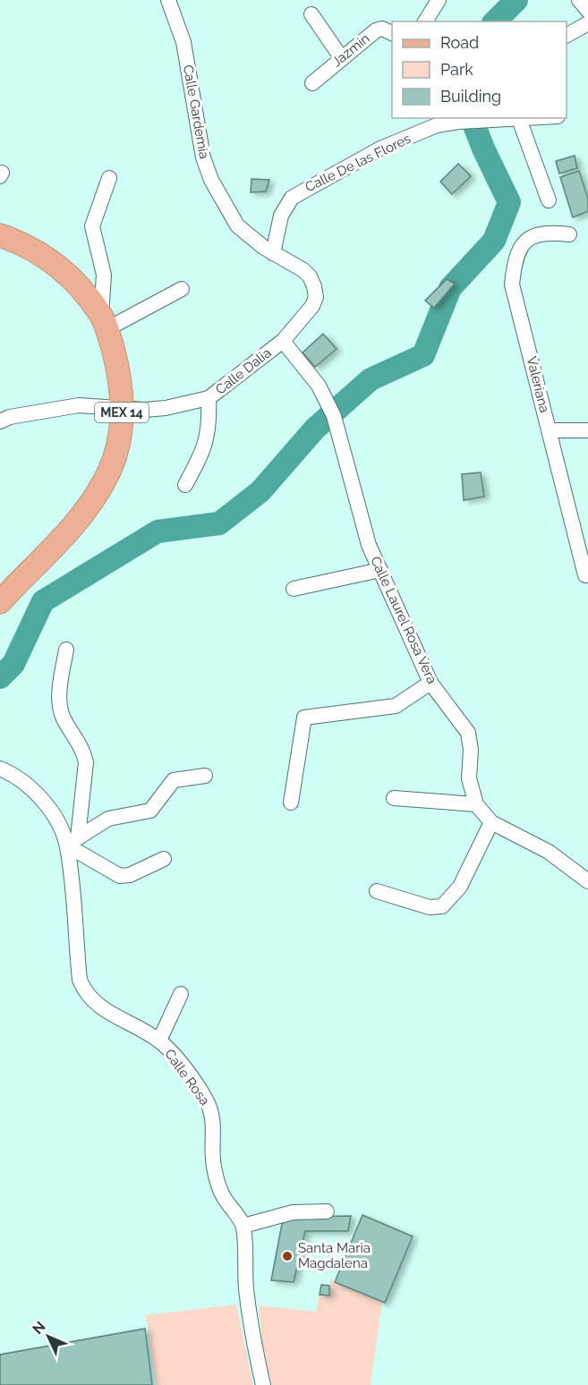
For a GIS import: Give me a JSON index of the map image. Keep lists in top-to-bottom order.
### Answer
{
  "streets": {
    "main road": ["MEX 14"],
    "street": [
      "Jazmin",
      "Calle Gardemia",
      "Calle De las Flores",
      "Calle Dalia",
      "Valeriana",
      "Calle Laurel Rosa Vera",
      "Calle Rosa"
    ]
  },
  "crossings": [
    ["Calle Gardemia", "Calle De las Flores"],
    ["Calle Gardemia", "Calle Dalia"],
    ["Calle Dalia", "MEX 14"],
    ["Calle Dalia", "Calle Laurel Rosa Vera"]
  ],
  "places": ["Santa Maria Magdalena"],
  "legend": ["Road", "Park", "Building"],
  "north": "top left"
}
